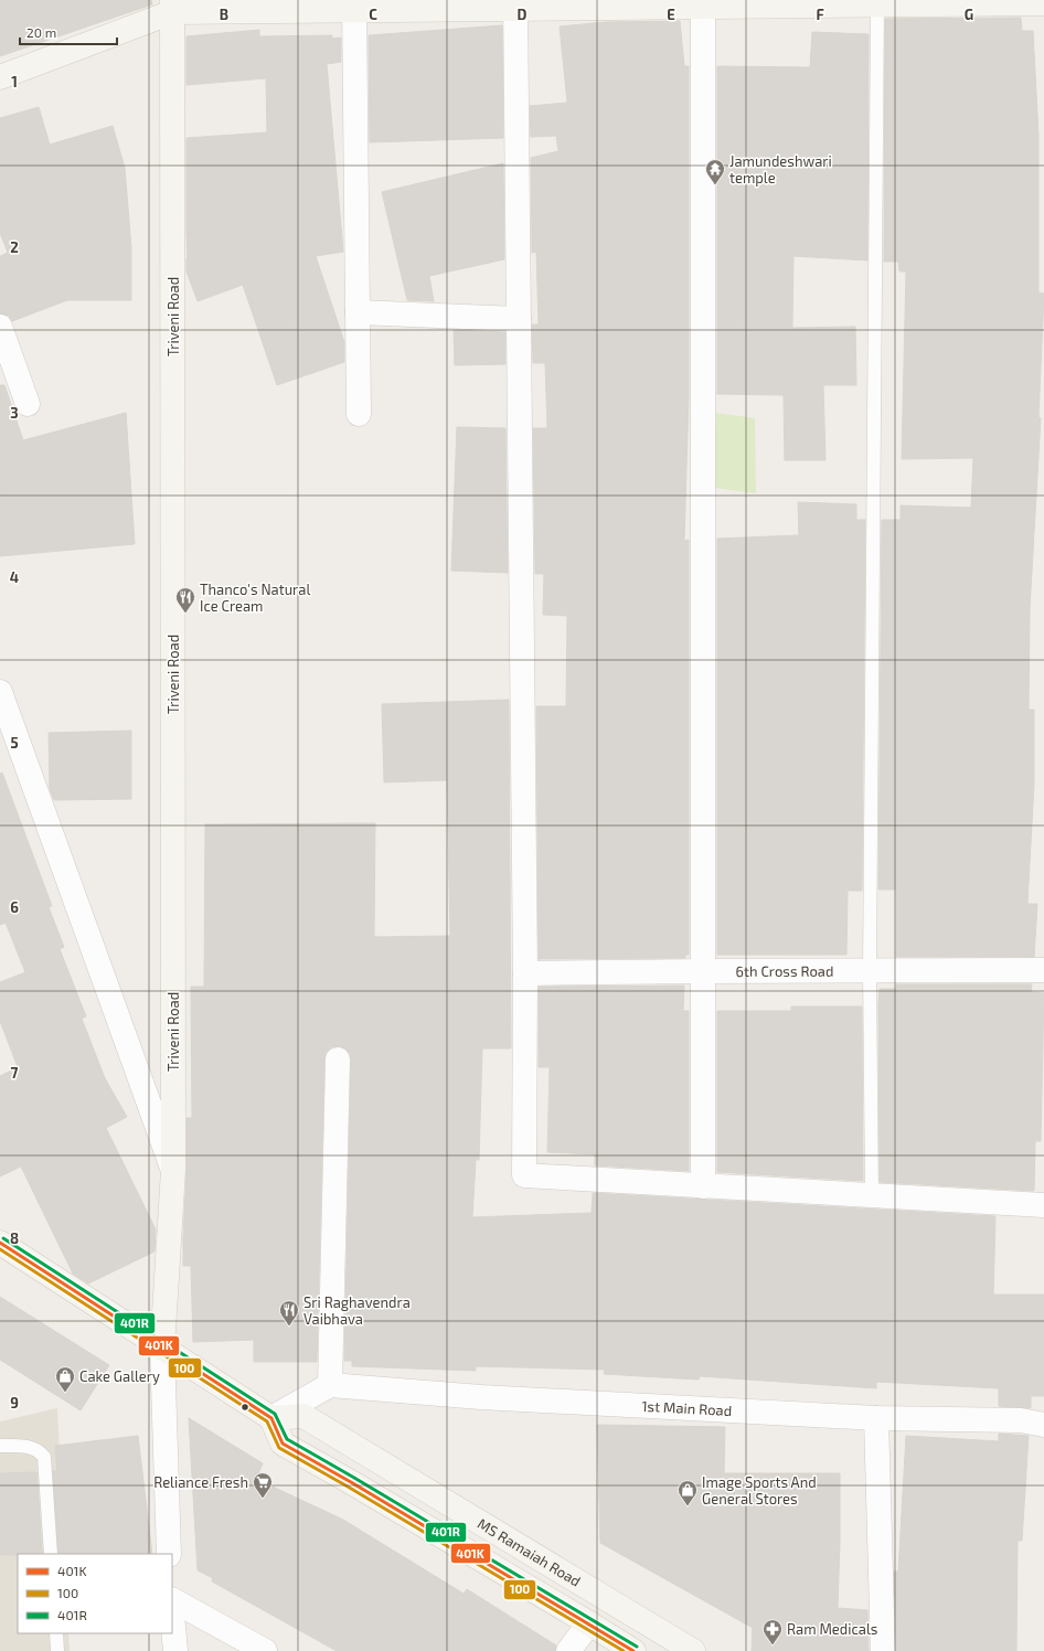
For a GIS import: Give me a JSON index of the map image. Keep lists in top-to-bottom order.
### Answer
{
  "streets": {
    "street": [
      "Triveni Road",
      "6th Cross Road",
      "1st Main Road",
      "MS Ramaiah Road"
    ]
  },
  "places": {
    "temple": ["Jamundeshwari temple"],
    "restaurant": ["Thanco's Natural Ice Cream", "Sri Raghavendra Vaibhava"],
    "shop": ["Cake Gallery", "Image Sports And General Stores"],
    "supermarket": ["Reliance Fresh"],
    "pharmacy": ["Ram Medicals"]
  },
  "lines": ["transit line 401R", "transit line 401K", "transit line 100"],
  "legend": ["401K", "100", "401R"],
  "scale_bar": "20 m",
  "grid": {
    "columns": [
      "B",
      "C",
      "D",
      "E",
      "F",
      "G"
    ],
    "rows": [
      "1",
      "2",
      "3",
      "4",
      "5",
      "6",
      "7",
      "8",
      "9"
    ]
  }
}
